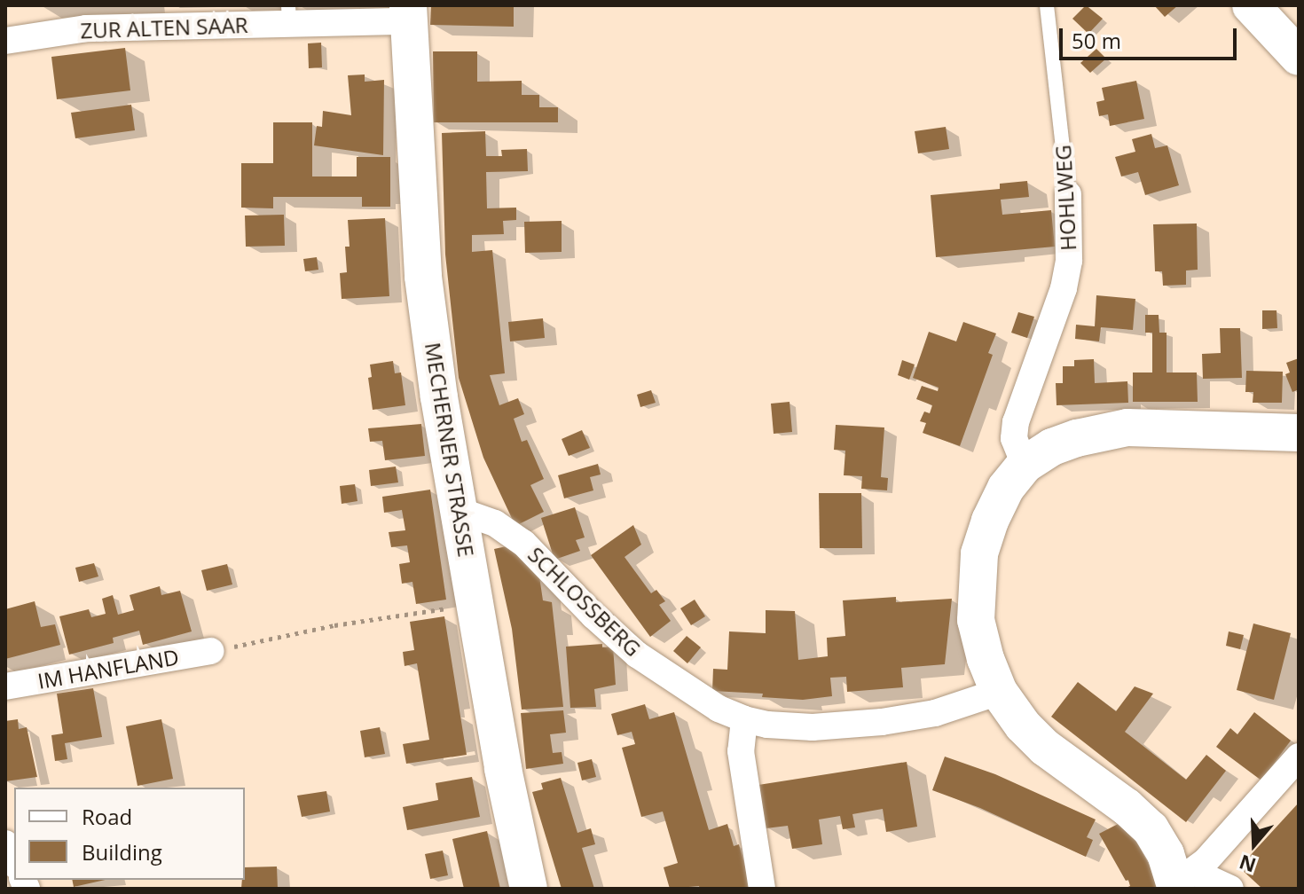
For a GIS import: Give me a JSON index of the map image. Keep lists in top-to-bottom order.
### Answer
{
  "streets": {
    "main road": ["MECHERNER STRASSE"],
    "street": [
      "ZUR ALTEN SAAR",
      "HOHLWEG",
      "SCHLOSSBERG",
      "IM HANFLAND"
    ]
  },
  "crossings": [
    ["ZUR ALTEN SAAR", "MECHERNER STRASSE"],
    ["MECHERNER STRASSE", "SCHLOSSBERG"]
  ],
  "legend": ["Road", "Building"],
  "scale_bar": "50 m",
  "north": "bottom"
}
